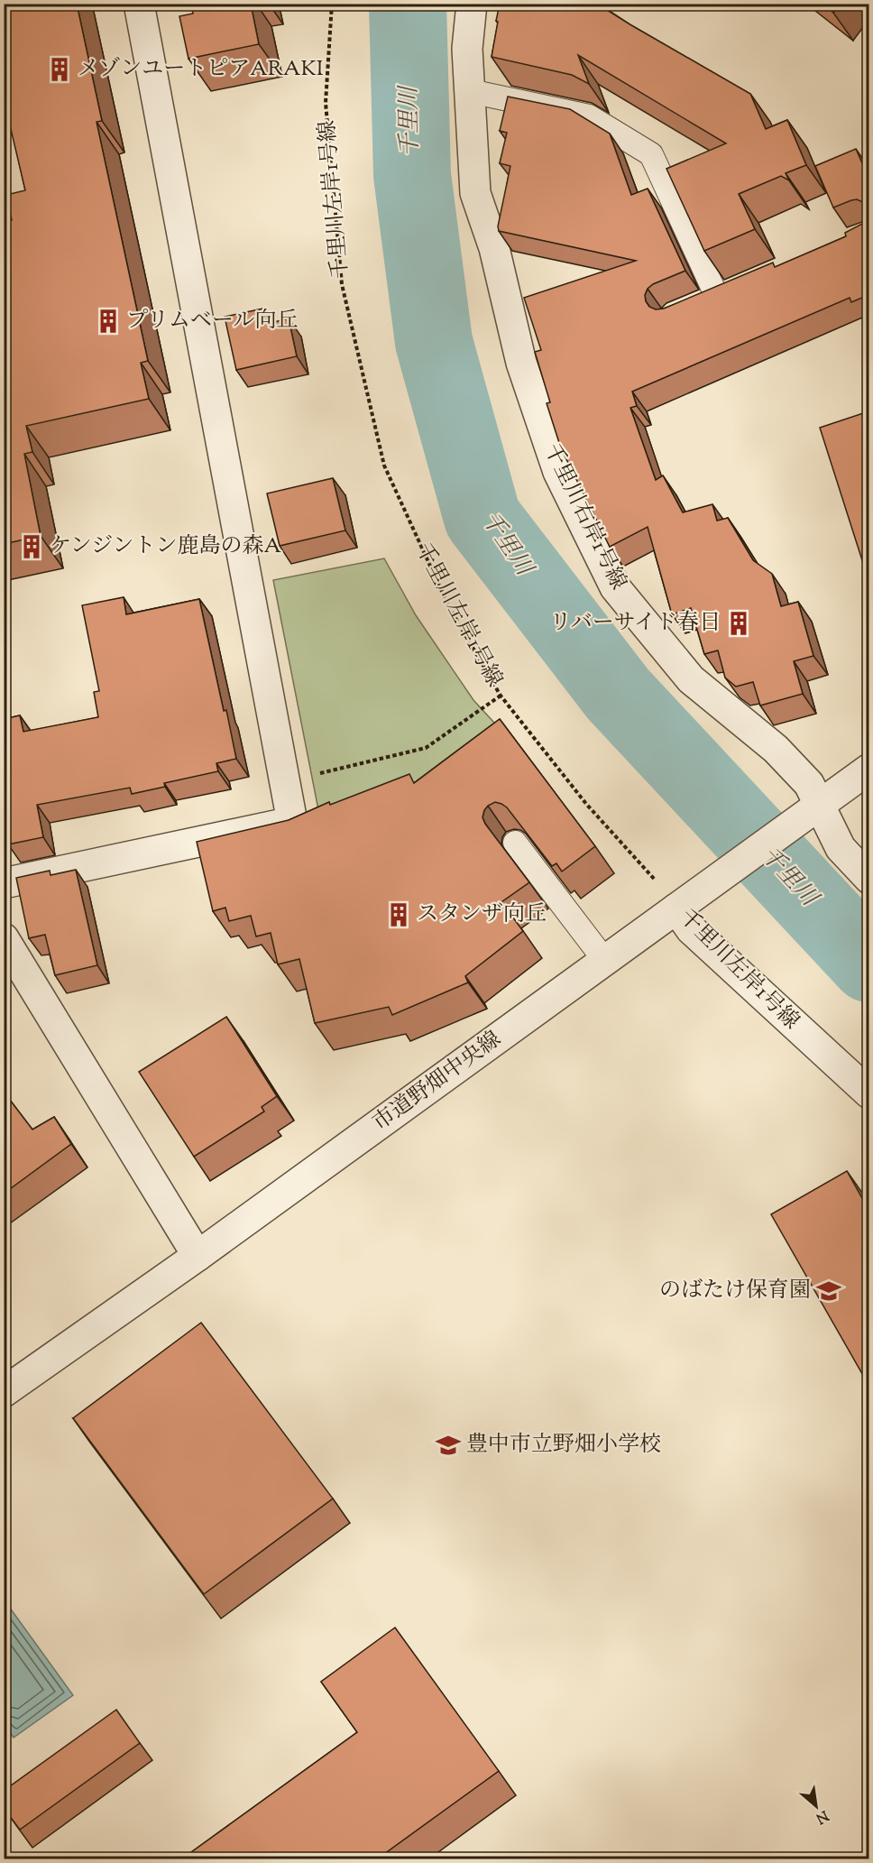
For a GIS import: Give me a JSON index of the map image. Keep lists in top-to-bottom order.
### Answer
{
  "streets": {
    "street": ["千里川左岸1号線", "千里川右岸1号線", "市道野畑中央線"]
  },
  "crossings": [
    ["千里川左岸1号線", "市道野畑中央線"],
    ["千里川右岸1号線", "市道野畑中央線"]
  ],
  "water": ["千里川"],
  "places": {
    "building": [
      "メゾンユートピアARAKI",
      "プリムベール向丘",
      "ケンジントン鹿島の森A",
      "リバーサイド春日",
      "スタンザ向丘"
    ],
    "school or university": ["のばたけ保育園", "豊中市立野畑小学校"]
  },
  "north": "bottom right"
}
